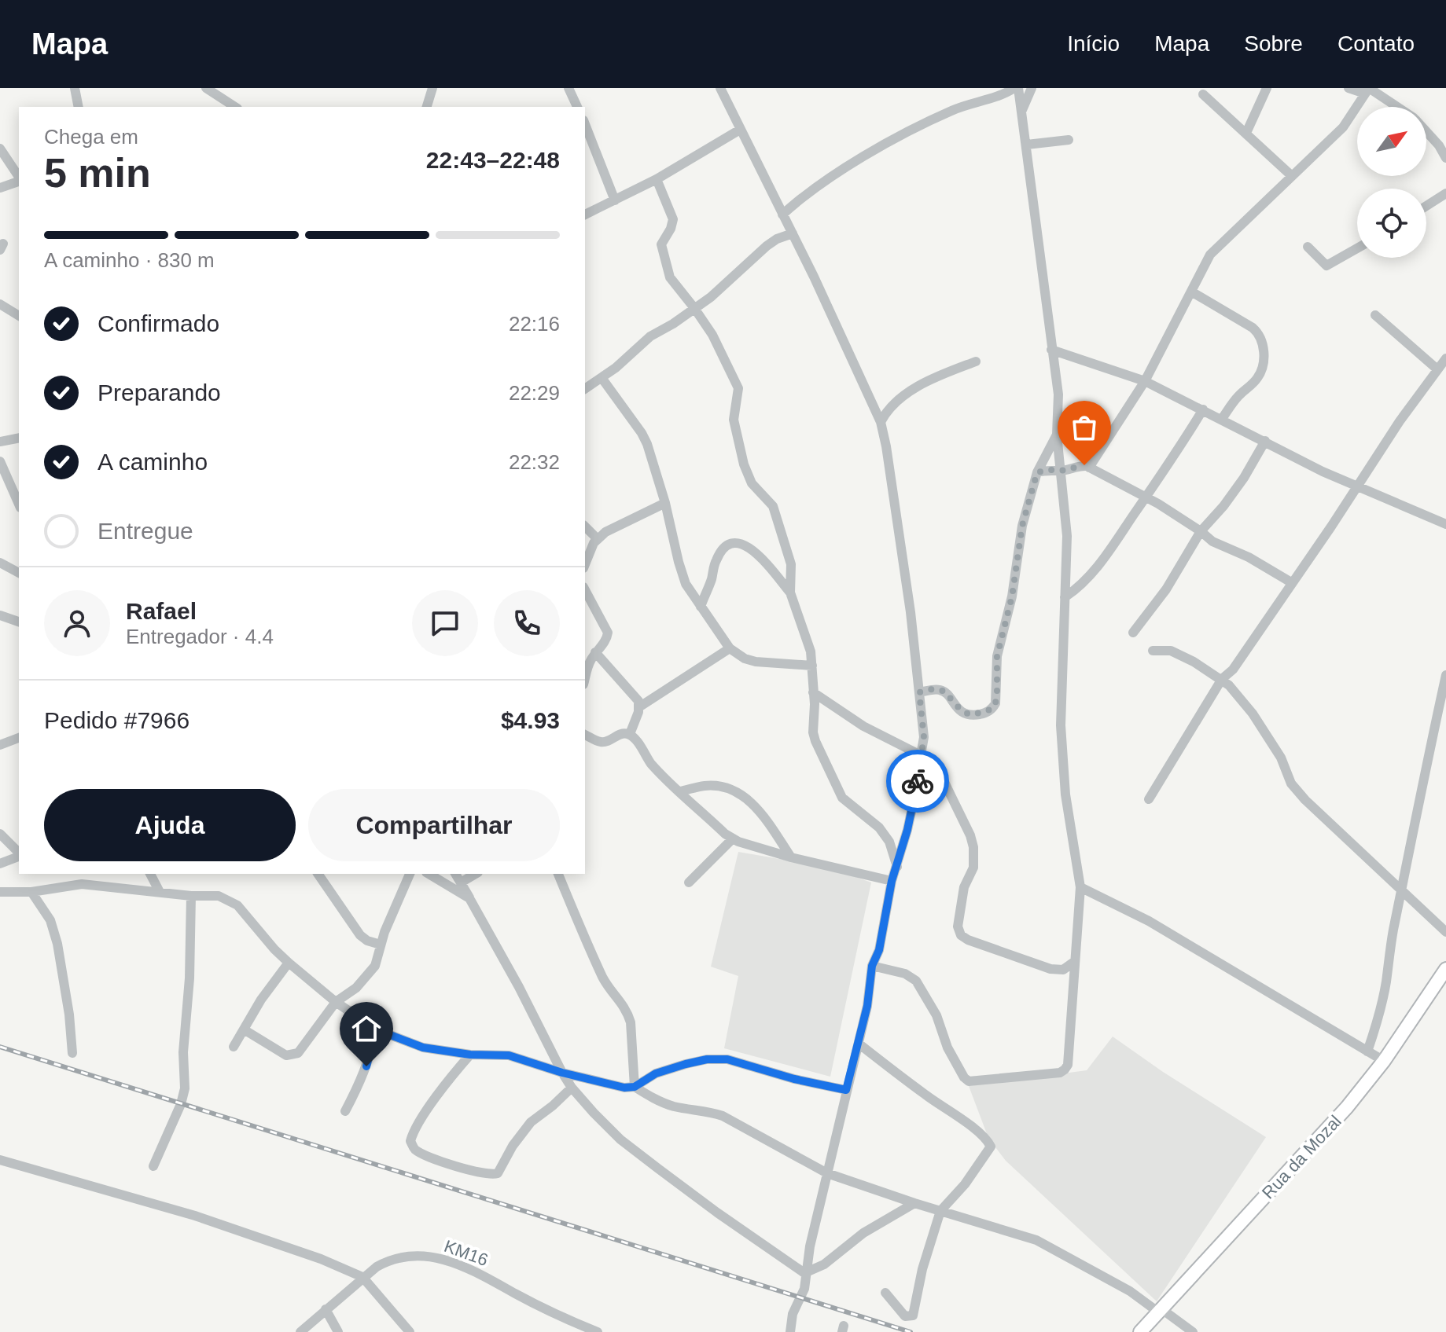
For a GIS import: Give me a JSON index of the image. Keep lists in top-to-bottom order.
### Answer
{
  "streets": {
    "main road": ["Rua da Mozal"],
    "street": ["KM16"]
  },
  "north": "top right",
  "page": {
    "header": "Mapa",
    "nav": [
      "Início",
      "Mapa",
      "Sobre",
      "Contato"
    ],
    "heading": ["5 min", "Chega em", "22:43–22:48"],
    "panel": [
      "Rafael",
      "Entregador · 4.4",
      "Pedido #7966",
      "$4.93"
    ],
    "bar": "A caminho · 830 m",
    "list": [
      ["Confirmado", "22:16"],
      ["Preparando", "22:29"],
      ["A caminho", "22:32"],
      "Entregue"
    ],
    "buttons": ["Ajuda", "Compartilhar"]
  }
}
